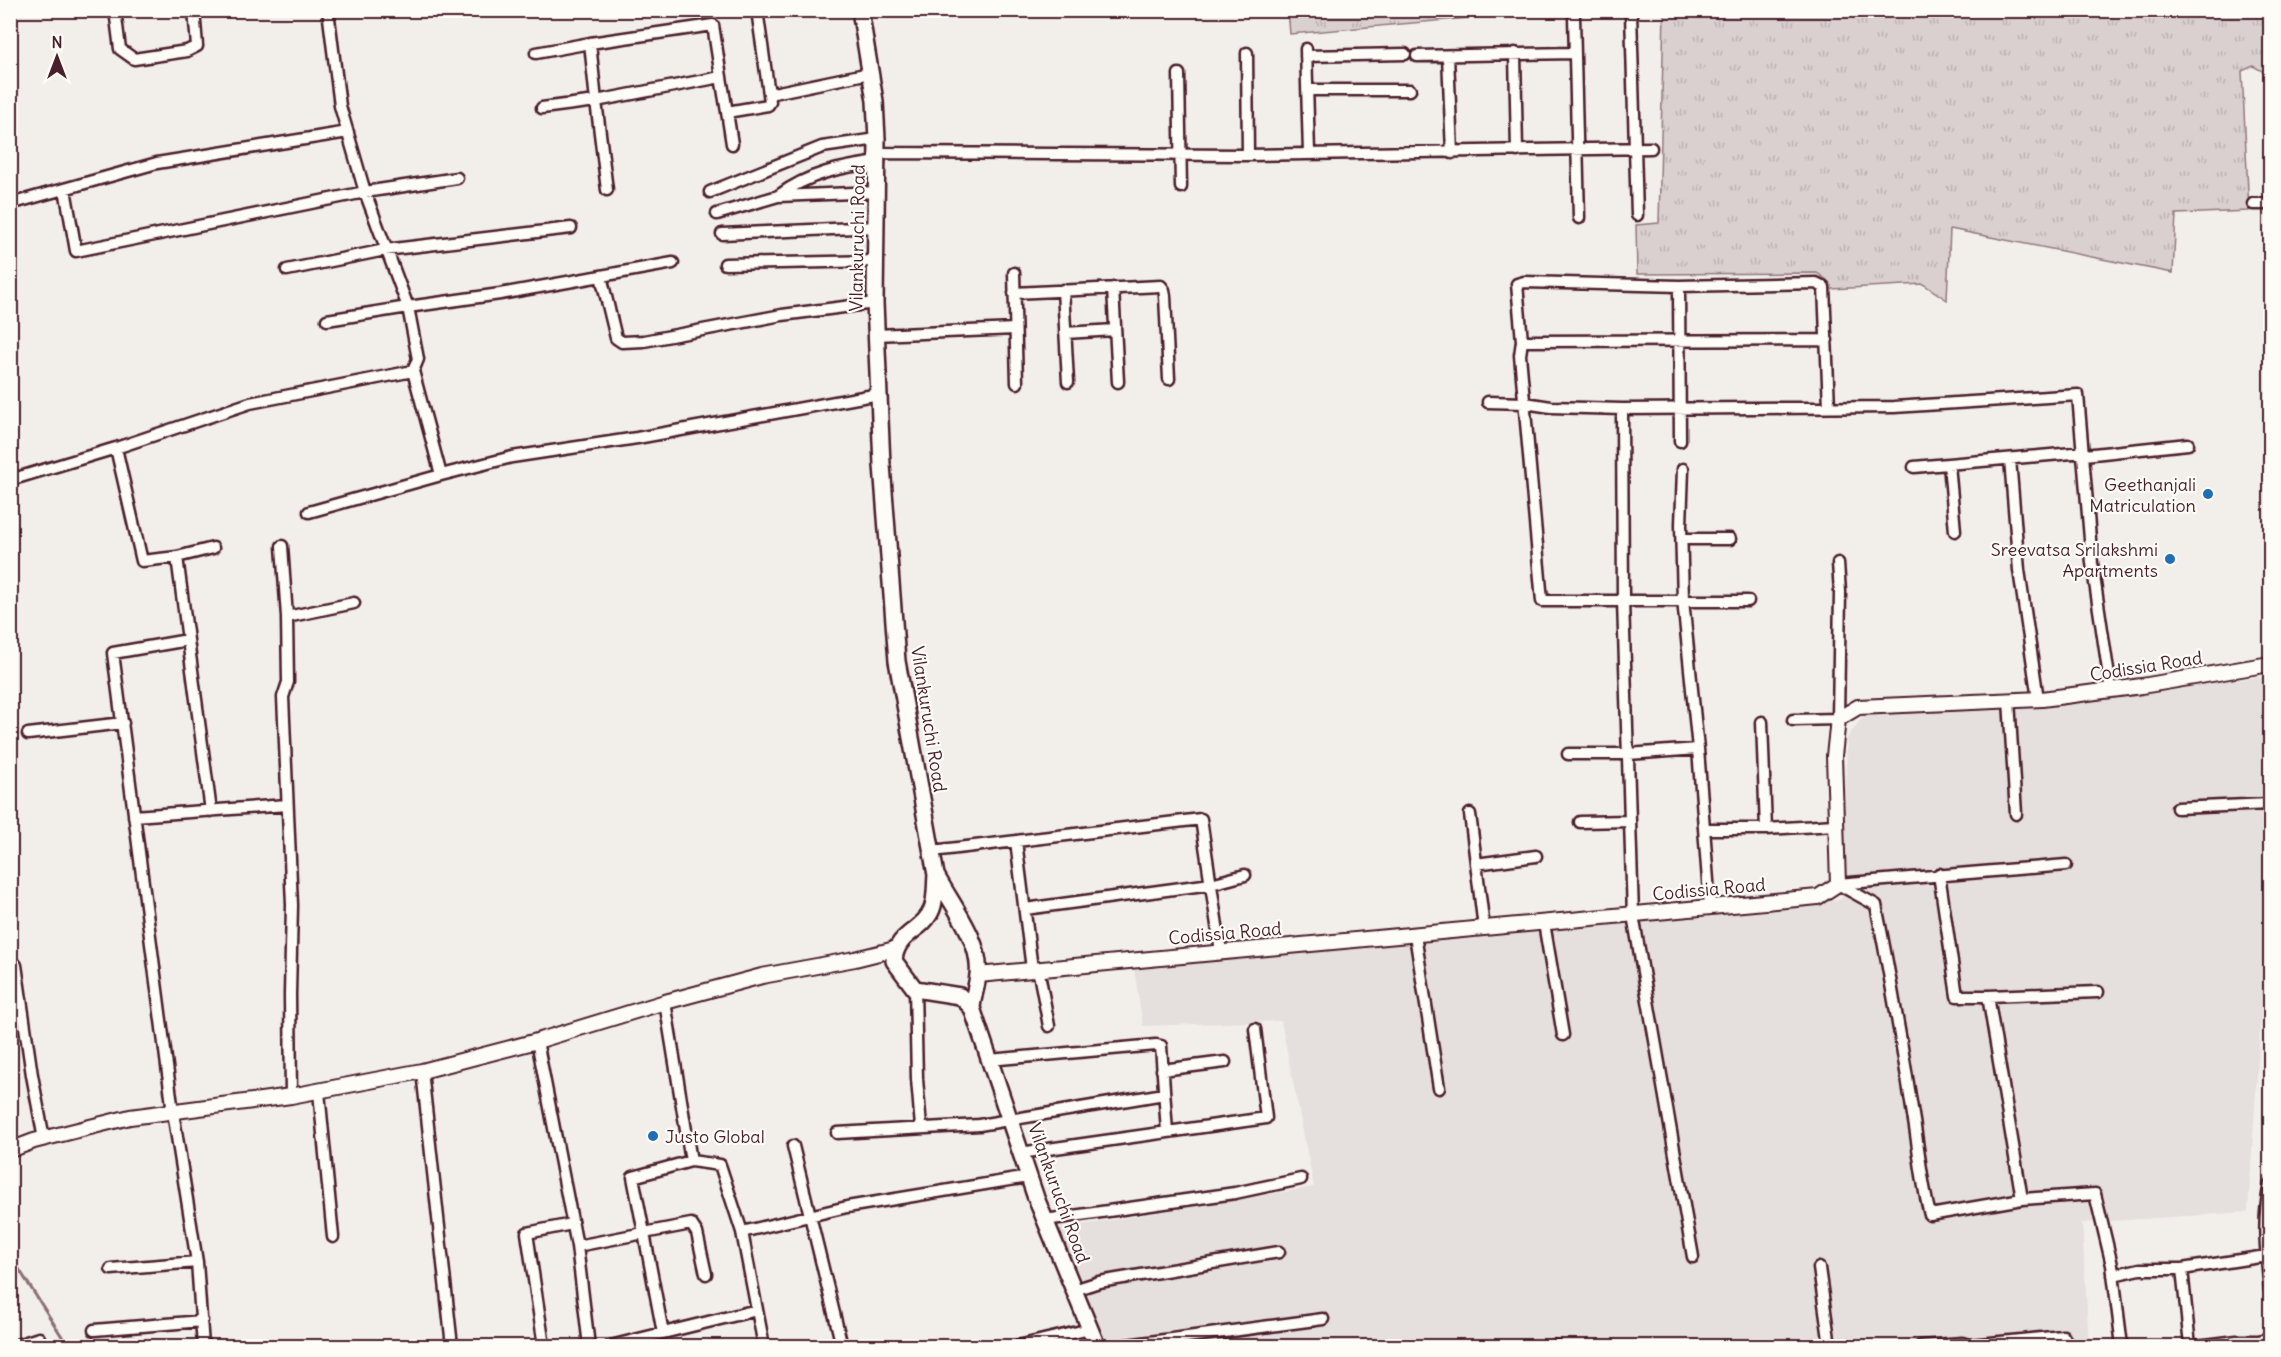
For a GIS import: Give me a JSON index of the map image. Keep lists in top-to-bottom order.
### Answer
{
  "streets": {
    "main road": ["Vilankuruchi Road"],
    "street": ["Codissia Road"]
  },
  "places": ["Geethanjali Matriculation", "Sreevatsa Srilakshmi Apartments", "Justo Global"],
  "north": "top"
}
